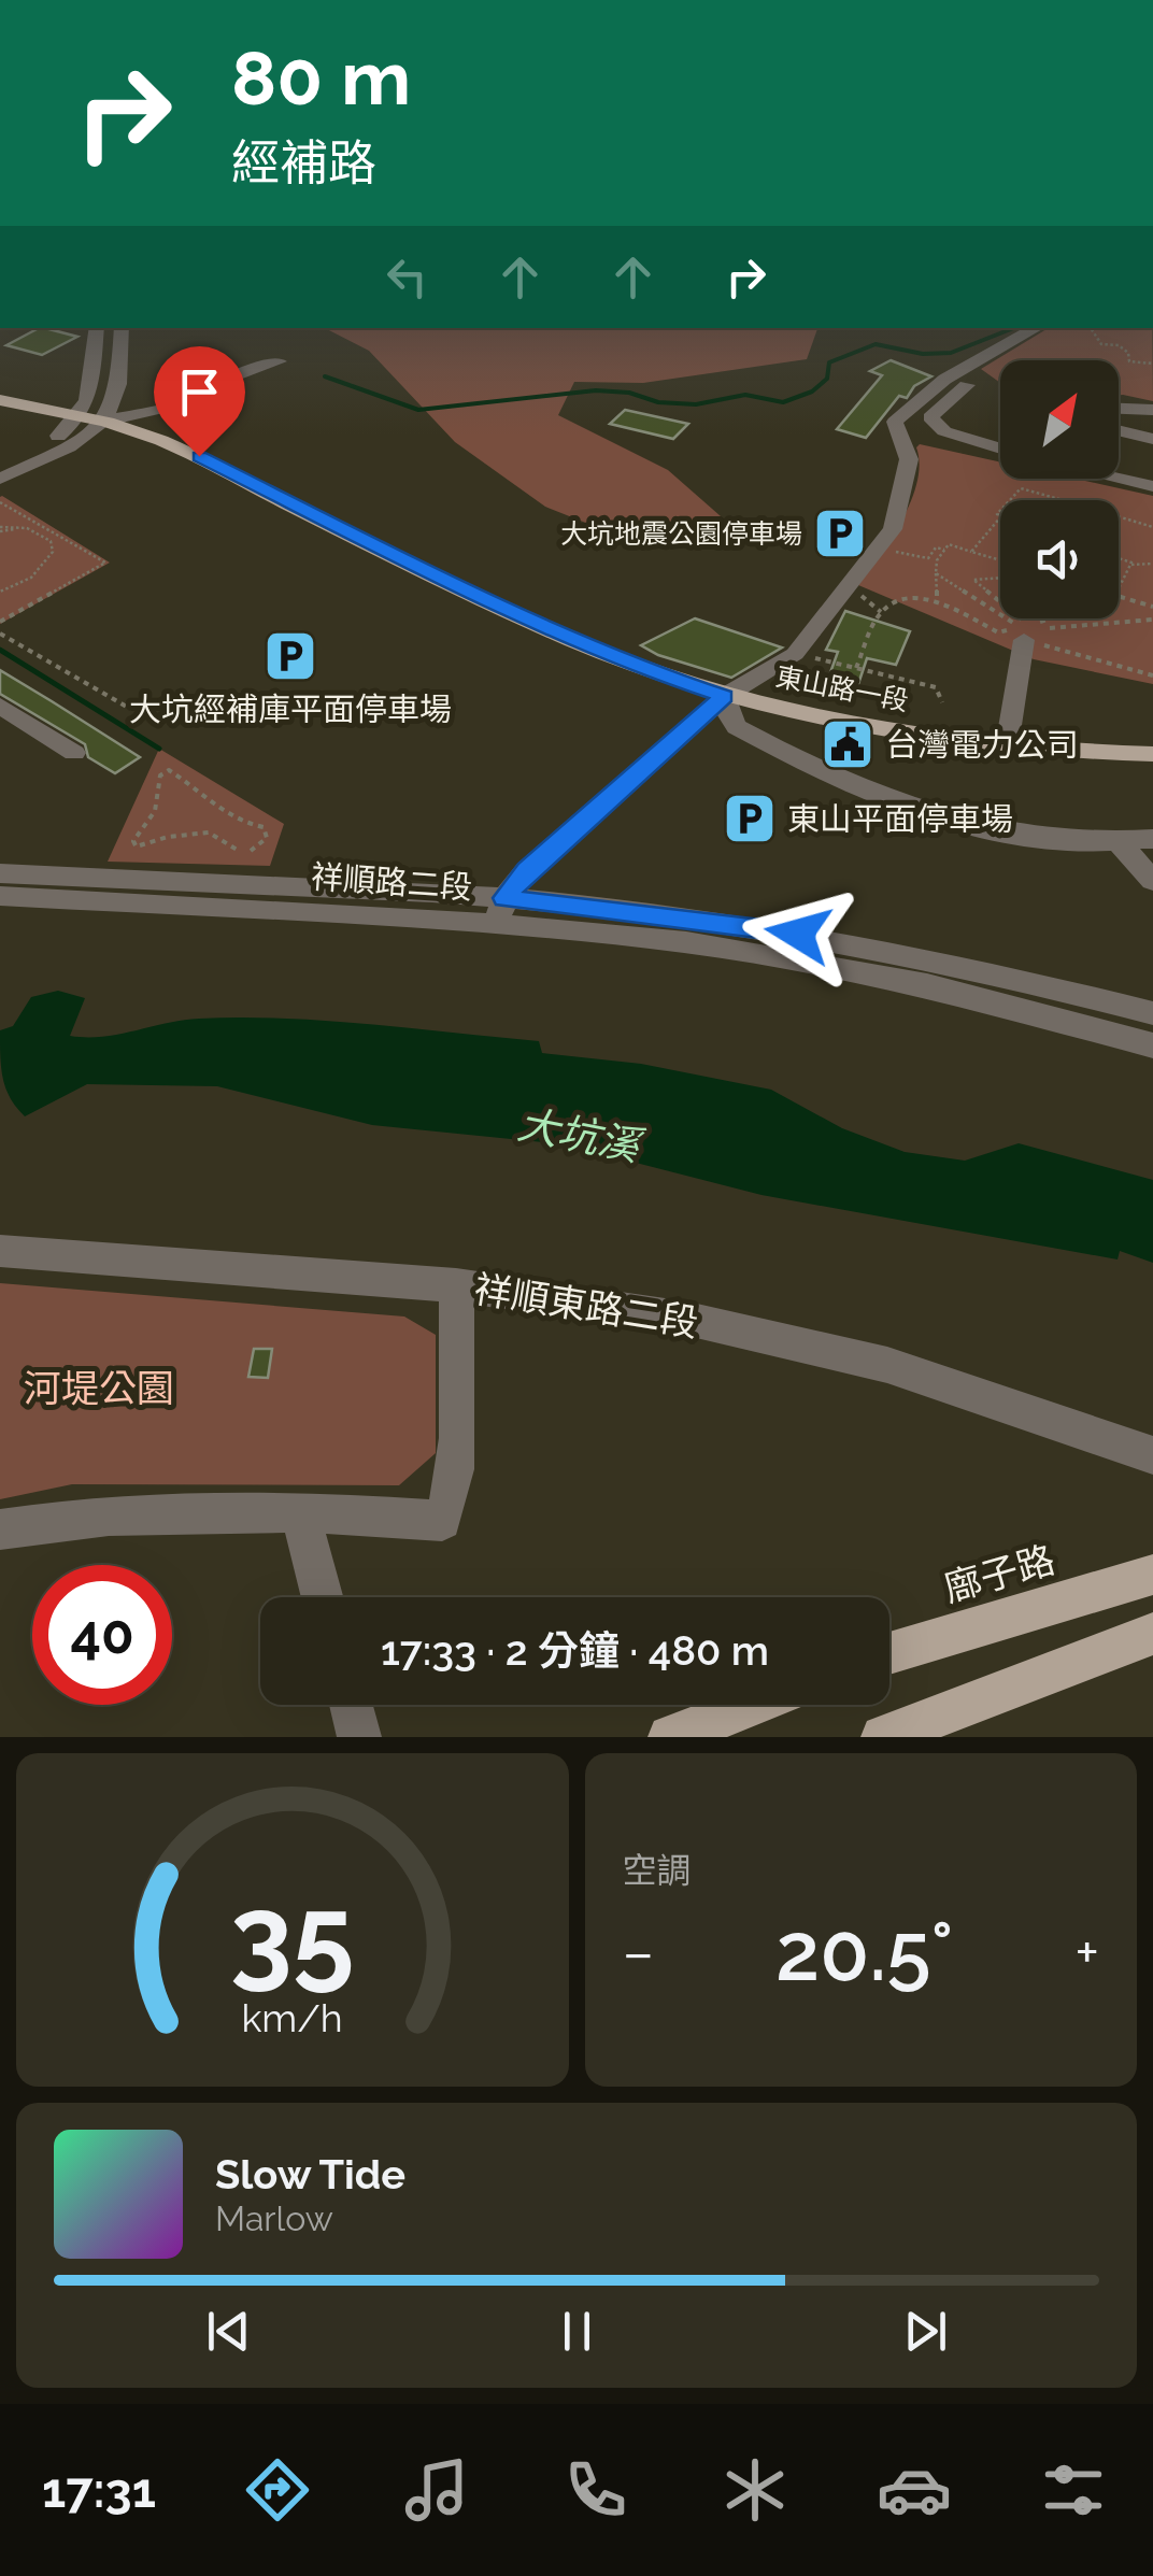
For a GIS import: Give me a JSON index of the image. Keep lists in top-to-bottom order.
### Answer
{
  "streets": {
    "main road": ["東山路一段", "廍子路"],
    "street": ["祥順路二段", "祥順東路二段"]
  },
  "water": ["大坑溪"],
  "parks": ["河堤公園"],
  "places": {
    "parking": ["大坑地震公園停車場", "大坑經補庫平面停車場", "東山平面停車場"],
    "public building": ["台灣電力公司"]
  },
  "north": "top right",
  "page": {
    "turn": ["80 m", "經補路"],
    "limit": "40",
    "trip": "17:33 · 2 分鐘 · 480 m",
    "tile": "空調",
    "heat": ["−", "20.5°", "+"],
    "song": ["Slow Tide", "Marlow"],
    "tabs": "17:31",
    "gauge": ["35", "km/h"]
  }
}
